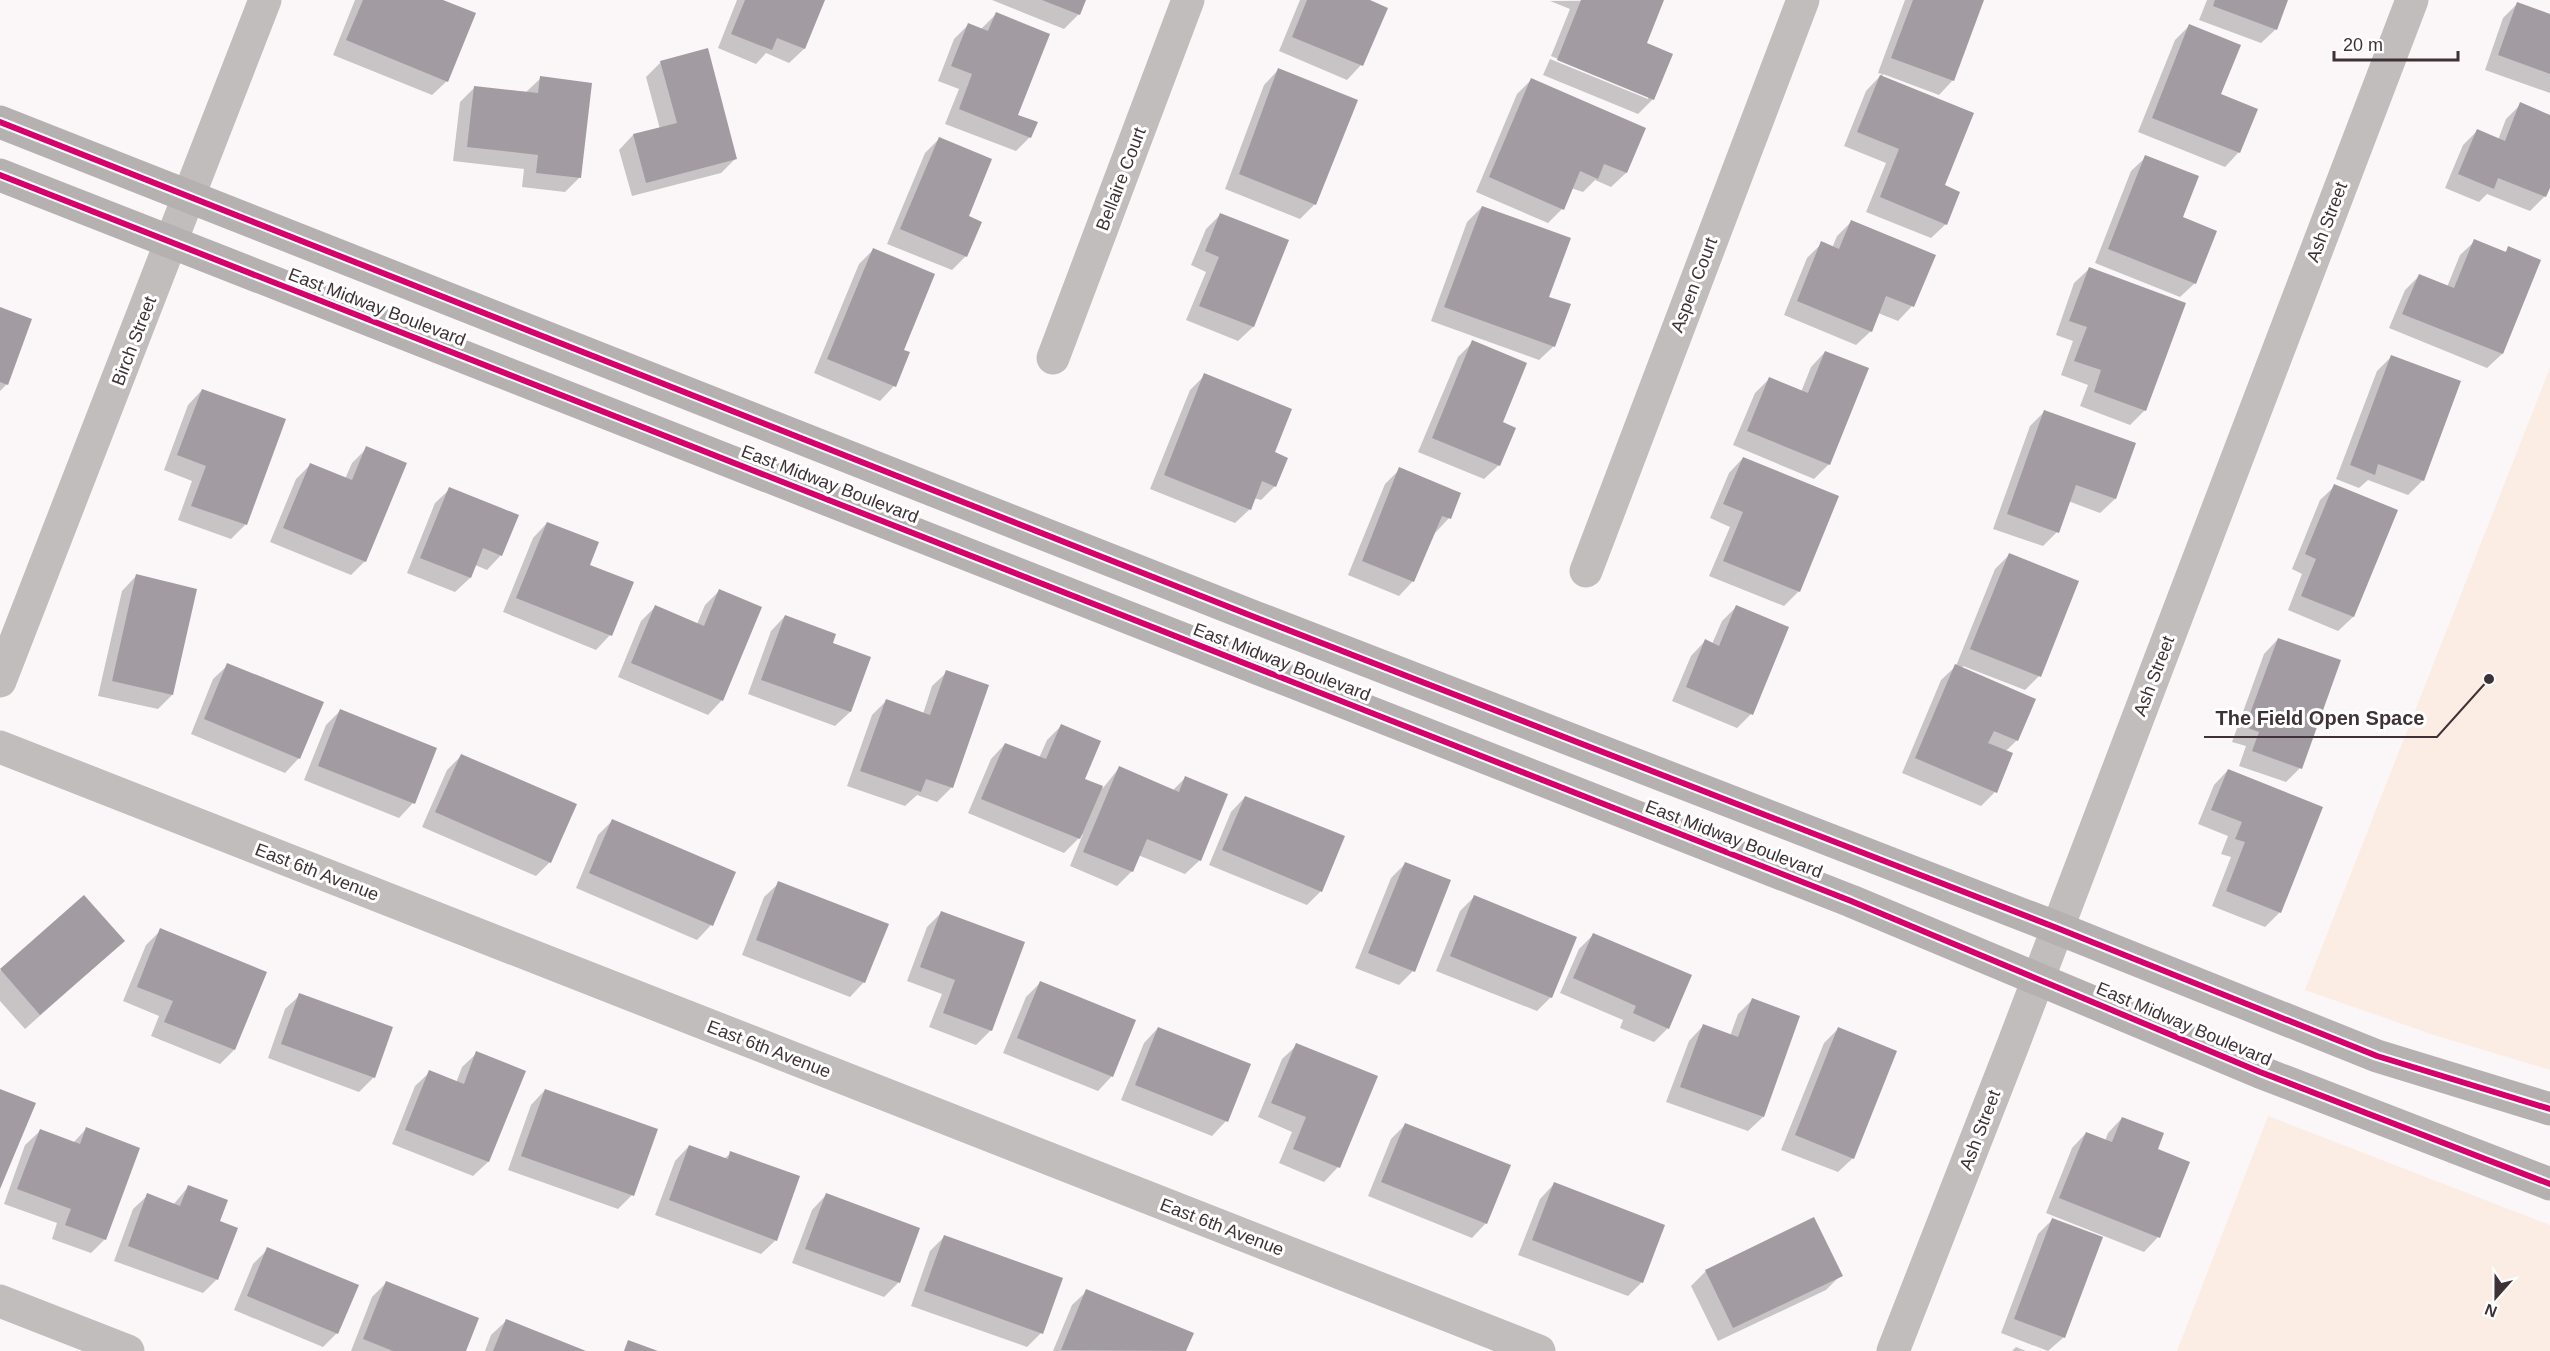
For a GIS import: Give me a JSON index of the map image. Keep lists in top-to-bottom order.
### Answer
{
  "streets": {
    "main road": ["East Midway Boulevard"],
    "street": [
      "Bellaire Court",
      "Ash Street",
      "Aspen Court",
      "Birch Street",
      "East 6th Avenue"
    ]
  },
  "crossings": [
    ["Ash Street", "East Midway Boulevard"],
    ["East Midway Boulevard", "Birch Street"]
  ],
  "places": ["The Field Open Space"],
  "scale_bar": "20 m",
  "north": "bottom"
}
